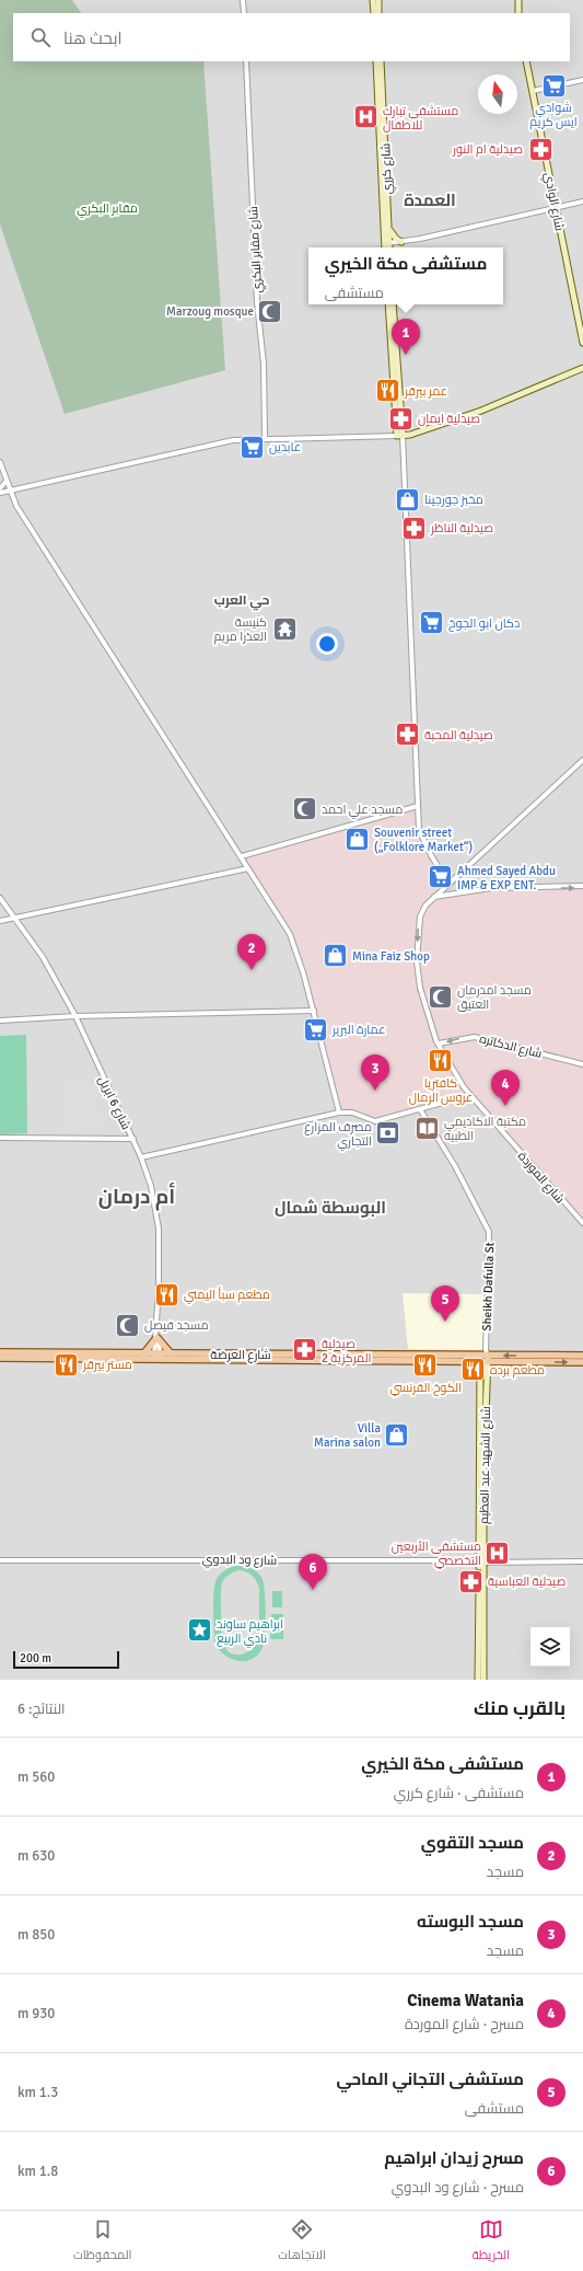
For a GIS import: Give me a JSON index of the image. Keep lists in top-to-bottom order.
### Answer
{
  "streets": {
    "main road": [
      "شارع كرري",
      "شارع الوادي",
      "شارع العرضة",
      "شارع الشهيد عبد العظيم"
    ],
    "street": [
      "شارع مقابر البكري",
      "شارع الدكاتره",
      "شارع 6 ابريل",
      "شارع الموردة",
      "Sheikh Dafulla St",
      "شارع ود البدوي"
    ]
  },
  "crossings": [
    ["شارع الدكاتره", "شارع الموردة"],
    ["شارع 6 ابريل", "شارع العرضة"],
    ["Sheikh Dafulla St", "شارع العرضة"],
    ["Sheikh Dafulla St", "شارع الشهيد عبد العظيم"],
    ["شارع العرضة", "شارع الشهيد عبد العظيم"],
    ["شارع الشهيد عبد العظيم", "شارع ود البدوي"]
  ],
  "one_way": ["شارع الدكاتره"],
  "districts": [
    "العمدة",
    "حي العرب",
    "أم درمان",
    "البوسطة شمال"
  ],
  "parks": ["مقابر البكري"],
  "places": {
    "supermarket": [
      "شوادي ايس كريم",
      "عابدين",
      "دكان ابو الجوخ",
      "Ahmed Sayed Abdu IMP & EXP ENT.",
      "عمارة البرير"
    ],
    "hospital": ["مستشفى تبارك للاطفال", "مستشفى الأربعين التخصصي"],
    "pharmacy": [
      "صيدلية ام النور",
      "صيدلية ايمان",
      "صيدلية الناظر",
      "صيدلية المحبة",
      "صيدلية المركزية 2",
      "صيدلية العباسية"
    ],
    "mosque": [
      "Marzoug mosque",
      "مسجد علي احمد",
      "مسجد امدرمان العتيق",
      "مسجد فيصل"
    ],
    "restaurant": [
      "عمر بيرقر",
      "كافتريا عروس الرمال",
      "مطعم سبأ اليمني",
      "مستر بيرقر",
      "الكوخ الفرنسي",
      "مطعم برده"
    ],
    "shop": [
      "مخبز جورجينا",
      "Souvenir street („Folklore Market“)",
      "Mina Faiz Shop",
      "Villa Marina salon"
    ],
    "temple": ["كنيسة العذرا مريم"],
    "library": ["مكتبة الاكاديمي الطبيه"],
    "bank": ["مصرف المزارع التجاري"],
    "place": ["ابراهيم ساوند نادي الربيع"]
  },
  "scale_bar": "200 m",
  "north": "top",
  "page": {
    "search": "ابحث هنا",
    "popup": ["مستشفى مكة الخيري", "مستشفى"],
    "pins": [
      "1",
      "2",
      "3",
      "4",
      "5",
      "6"
    ],
    "scale": "200 m",
    "heading": ["بالقرب منك", "النتائج: 6"],
    "list": [
      {
        "mark": "1",
        "name": "مستشفى مكة الخيري",
        "note": "مستشفى · شارع كرري",
        "value": "560 m"
      },
      {
        "mark": "2",
        "name": "مسجد التقوي",
        "note": "مسجد",
        "value": "630 m"
      },
      {
        "mark": "3",
        "name": "مسجد البوسته",
        "note": "مسجد",
        "value": "850 m"
      },
      {
        "mark": "4",
        "name": "Cinema Watania",
        "note": "مسرح · شارع الموردة",
        "value": "930 m"
      },
      {
        "mark": "5",
        "name": "مستشفى التجاني الماحي",
        "note": "مستشفى",
        "value": "1.3 km"
      },
      {
        "mark": "6",
        "name": "مسرح زيدان ابراهيم",
        "note": "مسرح · شارع ود البدوي",
        "value": "1.8 km"
      }
    ],
    "nav": ["الخريطة", "الاتجاهات", "المحفوظات"]
  }
}
